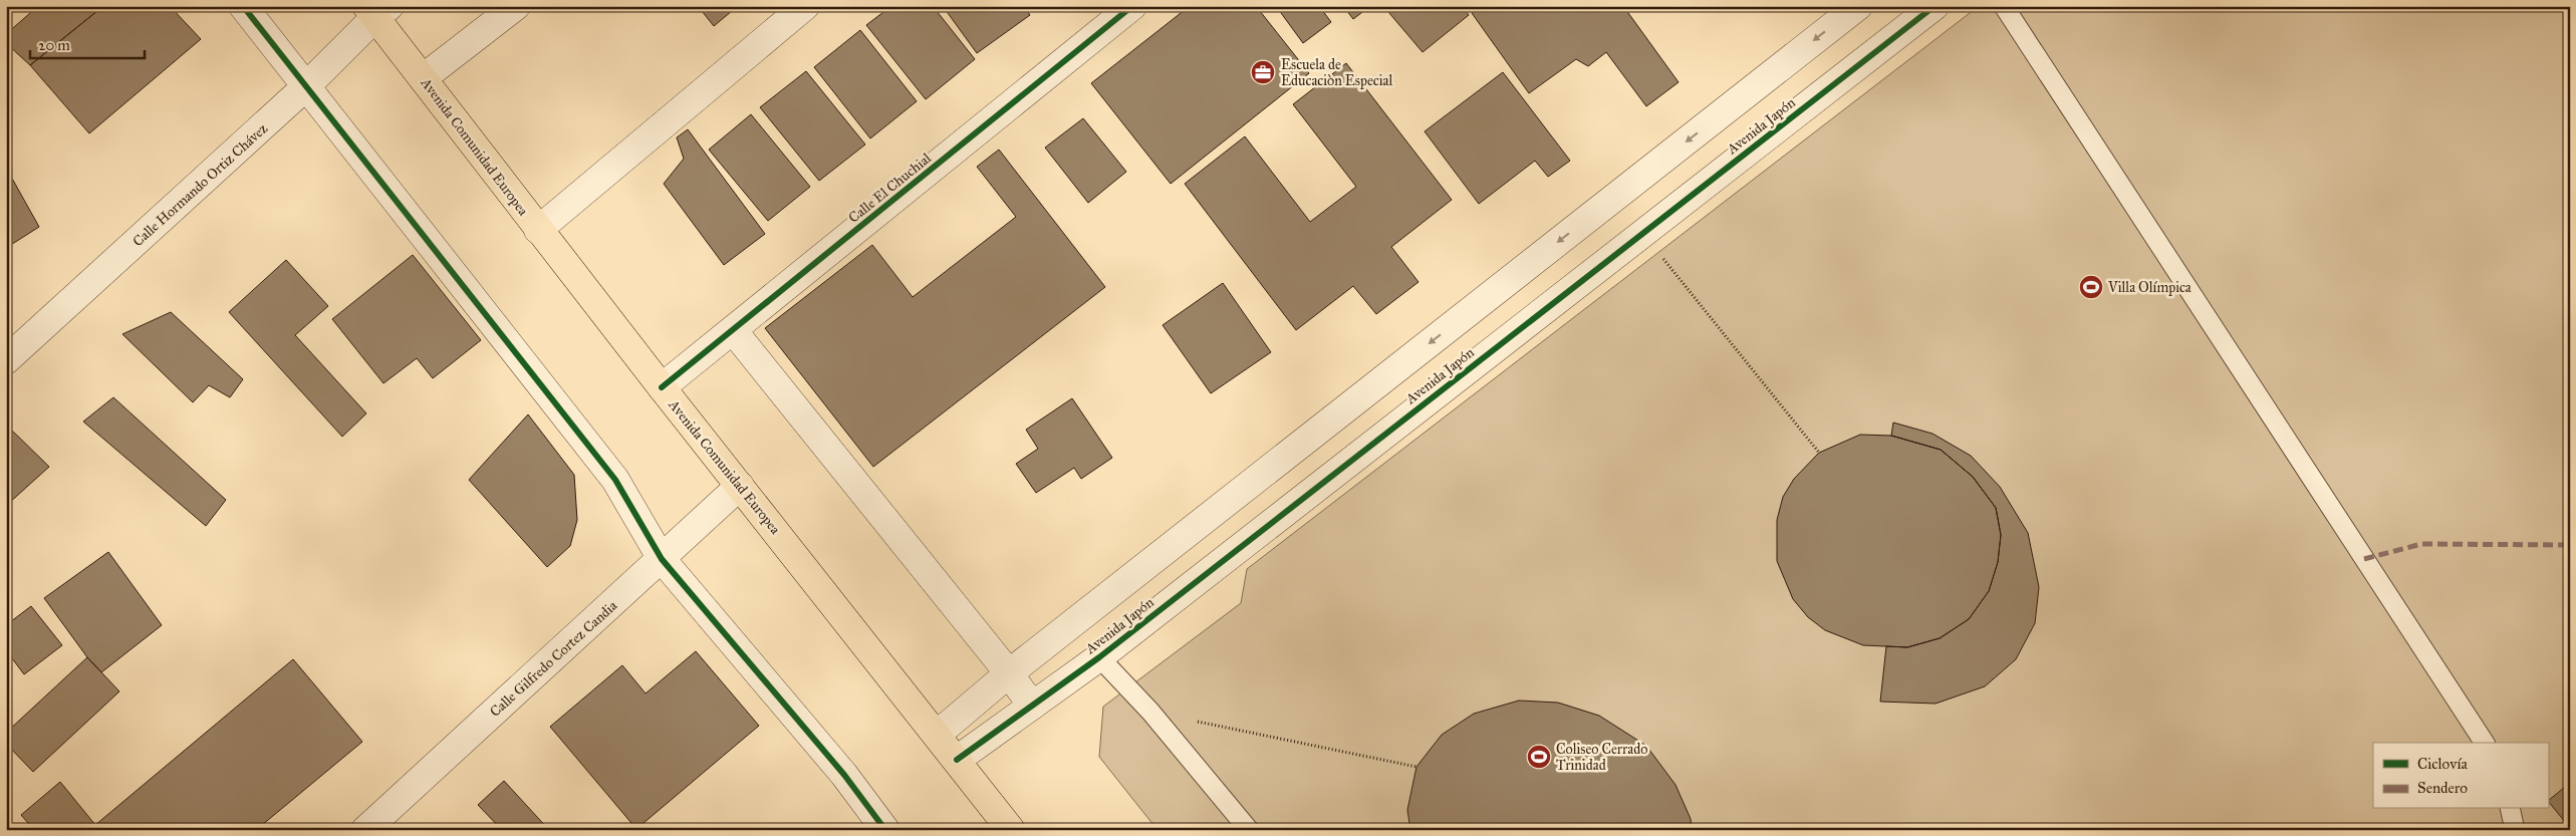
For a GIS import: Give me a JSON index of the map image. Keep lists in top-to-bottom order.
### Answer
{
  "streets": {
    "highway": ["Avenida Comunidad Europea"],
    "street": [
      "Avenida Japón",
      "Calle Hormando Ortiz Chávez",
      "Calle El Chuchial",
      "Calle Gilfredo Cortez Candia"
    ]
  },
  "crossings": [
    ["Avenida Japón", "Avenida Comunidad Europea"],
    ["Avenida Comunidad Europea", "Calle Hormando Ortiz Chávez"],
    ["Avenida Comunidad Europea", "Calle El Chuchial"],
    ["Avenida Comunidad Europea", "Calle Gilfredo Cortez Candia"]
  ],
  "places": {
    "office": ["Escuela de Educaciòn Especial"],
    "sports": ["Villa Olímpica", "Coliseo Cerrado Trinidad"]
  },
  "legend": ["Ciclovía", "Sendero"],
  "scale_bar": "20 m"
}
